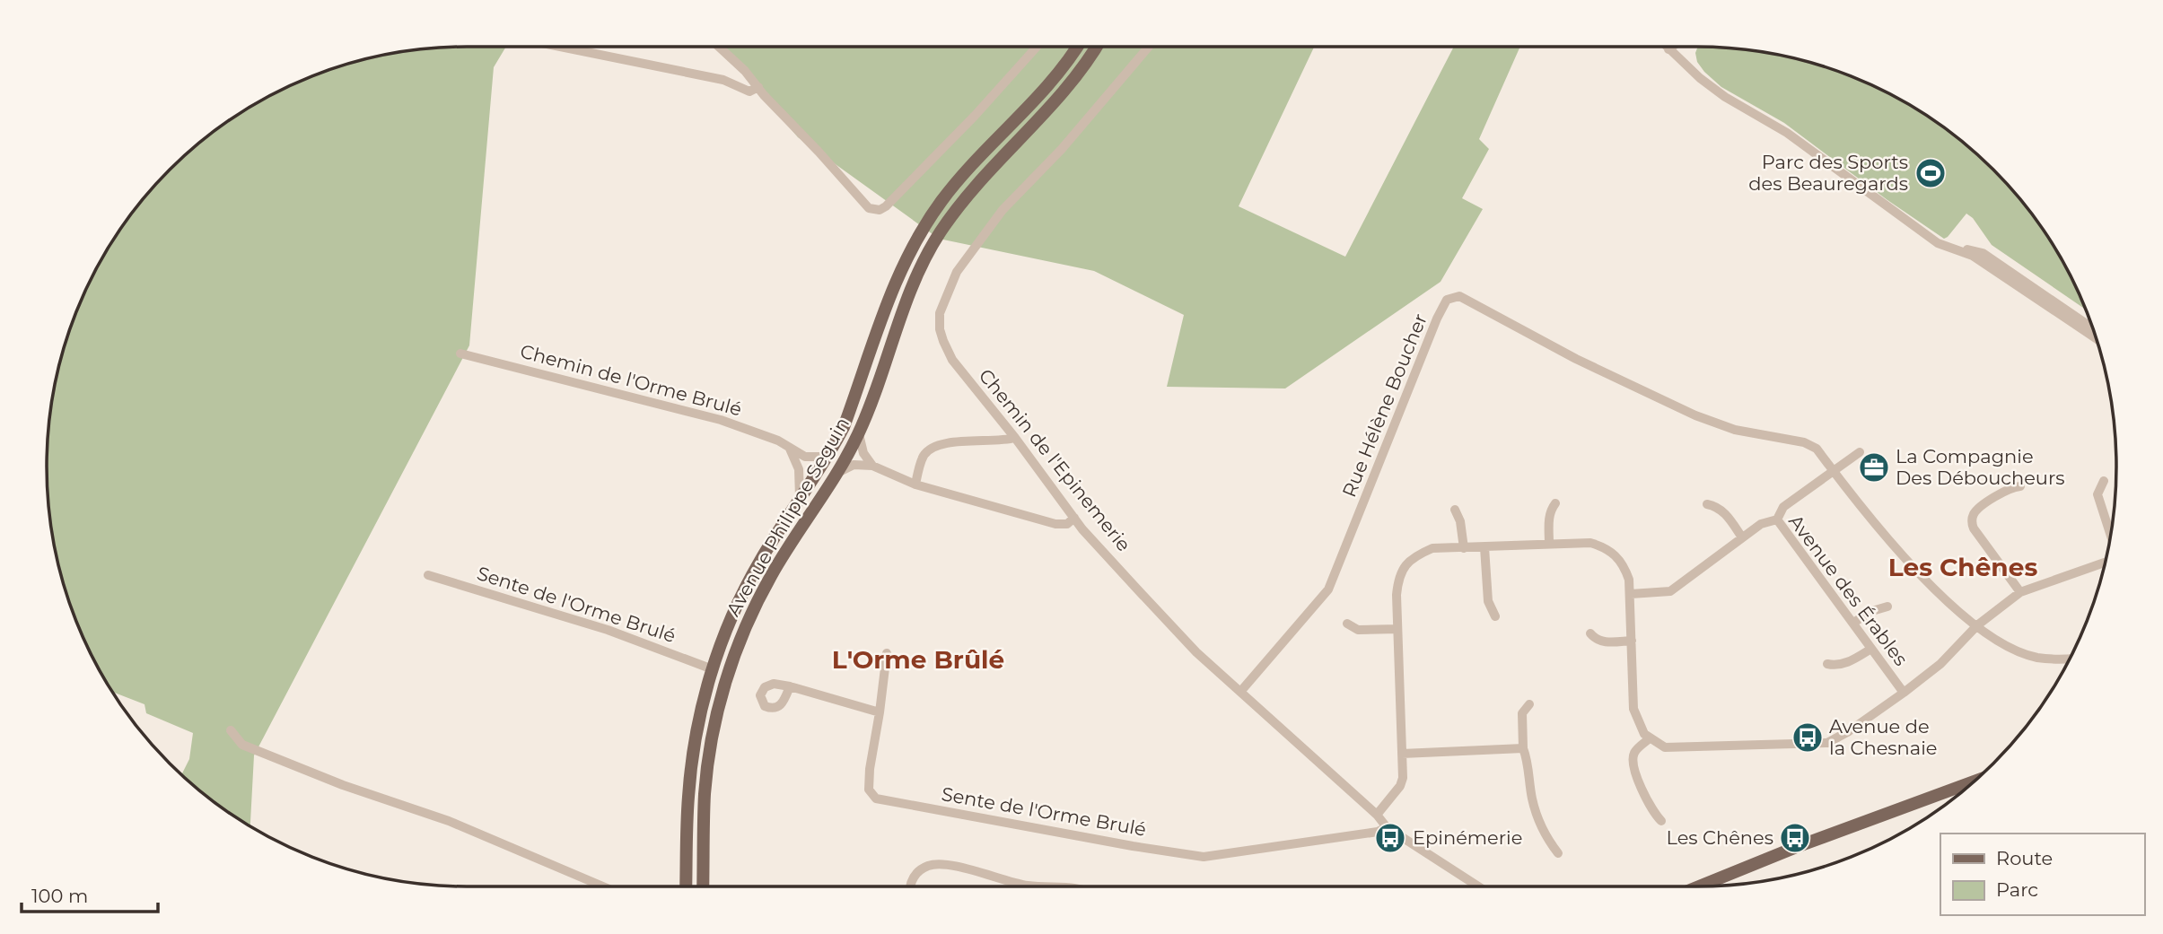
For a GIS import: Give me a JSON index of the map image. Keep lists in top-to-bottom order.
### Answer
{
  "streets": {
    "main road": ["Avenue Philippe Seguin"],
    "street": [
      "Chemin de l'Orme Brulé",
      "Rue Hélène Boucher",
      "Chemin de l'Epinemerie",
      "Avenue des Érables",
      "Sente de l'Orme Brulé"
    ]
  },
  "crossings": [
    ["Chemin de l'Orme Brulé", "Avenue Philippe Seguin"],
    ["Rue Hélène Boucher", "Chemin de l'Epinemerie"],
    ["Chemin de l'Epinemerie", "Sente de l'Orme Brulé"],
    ["Avenue Philippe Seguin", "Sente de l'Orme Brulé"]
  ],
  "districts": ["Les Chênes", "L'Orme Brûlé"],
  "places": {
    "sports": ["Parc des Sports des Beauregards"],
    "office": ["La Compagnie Des Déboucheurs"],
    "bus stop": ["Avenue de la Chesnaie", "Epinémerie", "Les Chênes"]
  },
  "legend": ["Route", "Parc"],
  "scale_bar": "100 m"
}
